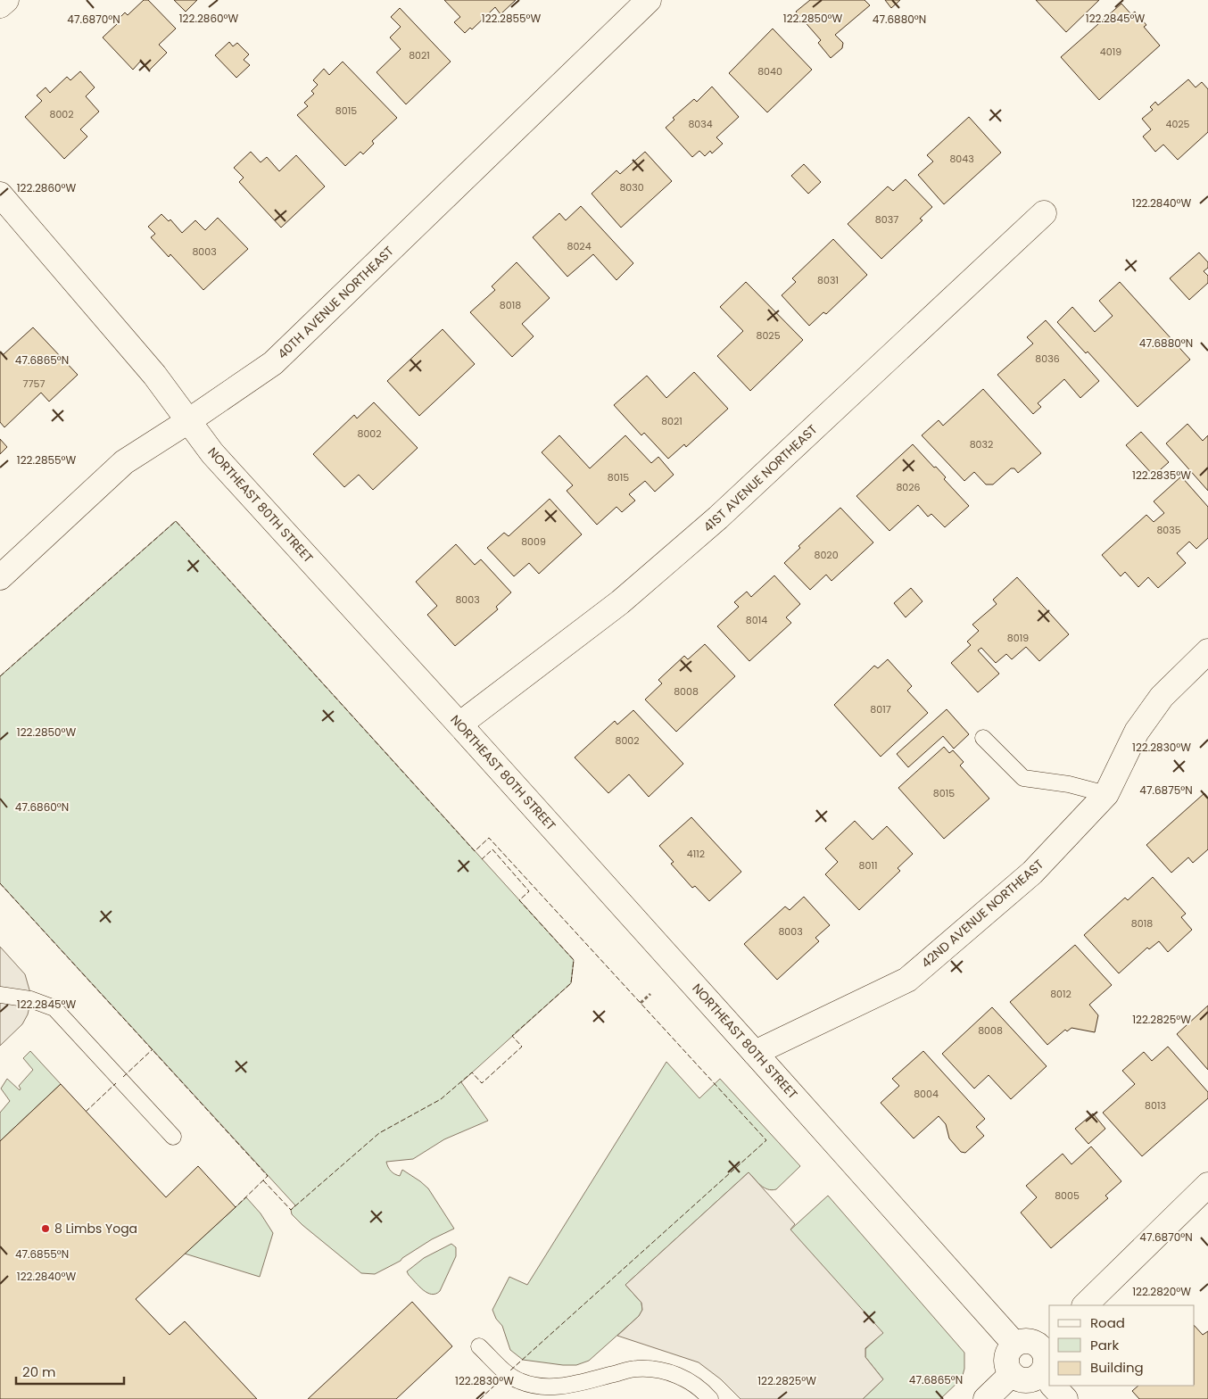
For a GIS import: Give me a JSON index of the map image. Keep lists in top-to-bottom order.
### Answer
{
  "streets": {
    "street": [
      "40TH AVENUE NORTHEAST",
      "41ST AVENUE NORTHEAST",
      "NORTHEAST 80TH STREET",
      "42ND AVENUE NORTHEAST"
    ]
  },
  "crossings": [
    ["40TH AVENUE NORTHEAST", "NORTHEAST 80TH STREET"],
    ["41ST AVENUE NORTHEAST", "NORTHEAST 80TH STREET"],
    ["NORTHEAST 80TH STREET", "42ND AVENUE NORTHEAST"]
  ],
  "places": ["8 Limbs Yoga"],
  "house_numbers": [
    "4019",
    "8021",
    "8040",
    "8015",
    "8002",
    "8034",
    "4025",
    "8043",
    "8030",
    "8037",
    "8024",
    "8003",
    "8031",
    "8018",
    "8025",
    "8036",
    "7757",
    "8021",
    "8002",
    "8032",
    "8015",
    "8026",
    "8035",
    "8009",
    "8020",
    "8003",
    "8014",
    "8019",
    "8008",
    "8017",
    "8002",
    "8015",
    "4112",
    "8011",
    "8018",
    "8003",
    "8012",
    "8008",
    "8004",
    "8013",
    "8005"
  ],
  "legend": ["Road", "Park", "Building"],
  "scale_bar": "20 m",
  "coordinates": [
    "122.2855°W",
    "122.2845°W",
    "122.2860°W",
    "122.2850°W",
    "47.6870°N",
    "47.6880°N",
    "122.2840°W",
    "47.6865°N",
    "122.2835°W",
    "122.2830°W",
    "47.6875°N",
    "47.6860°N",
    "122.2825°W",
    "47.6855°N",
    "122.2820°W"
  ]
}
